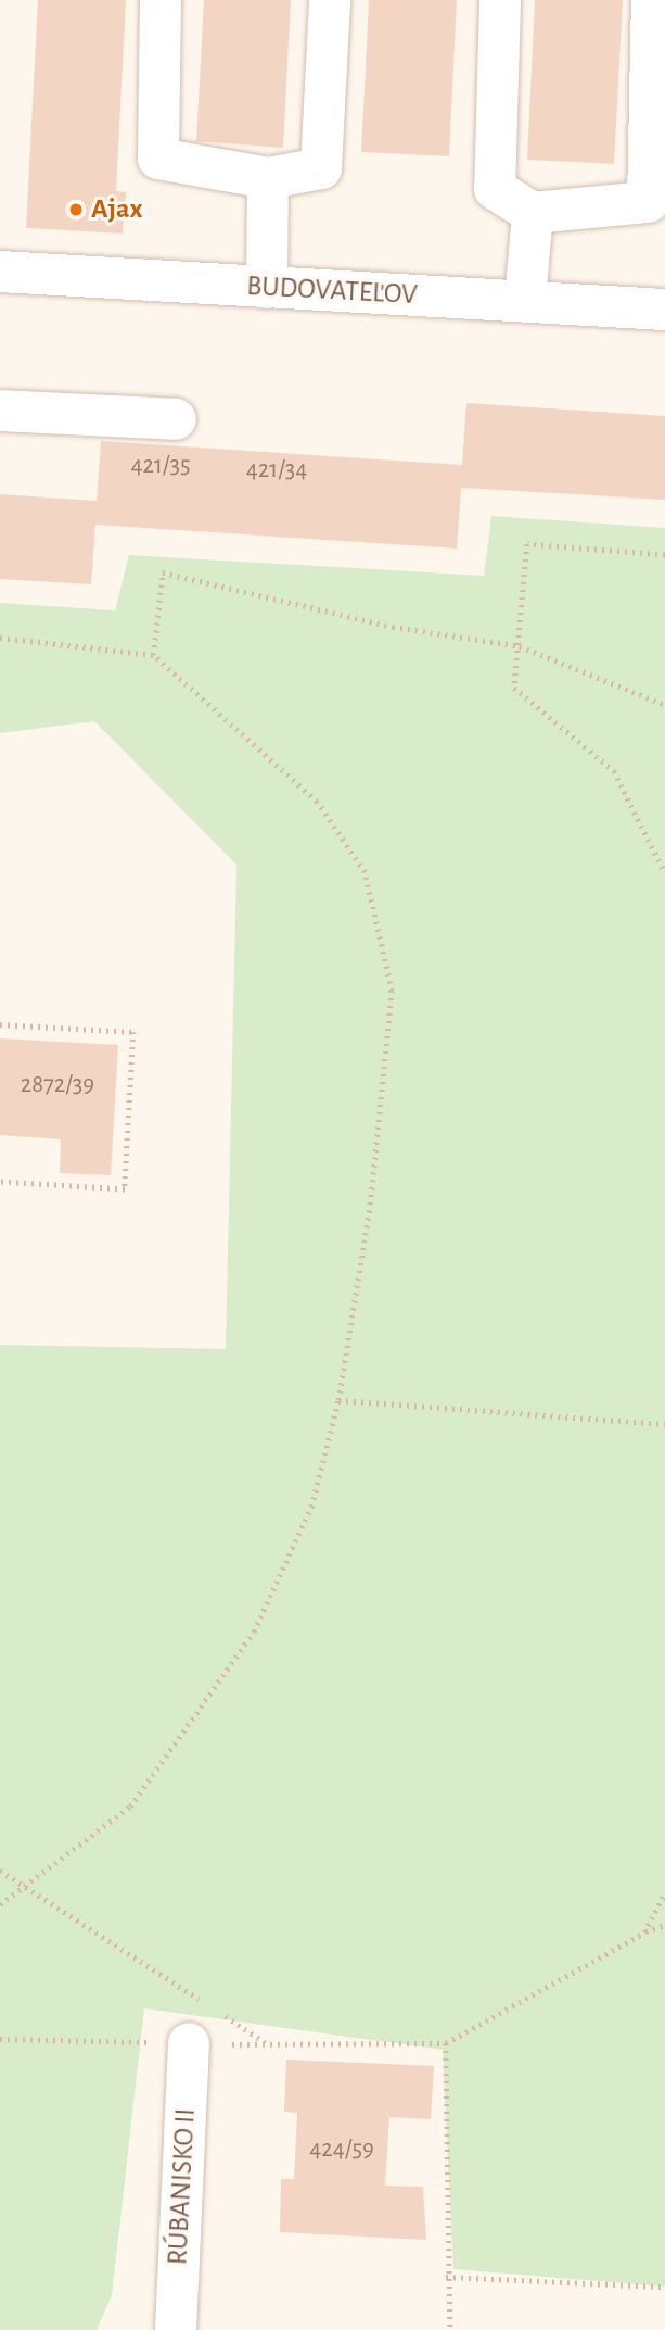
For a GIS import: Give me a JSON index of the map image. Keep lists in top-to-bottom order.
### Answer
{
  "streets": {
    "street": ["BUDOVATEĽOV", "RÚBANISKO II"]
  },
  "places": ["Ajax"],
  "house_numbers": [
    "421/35",
    "421/34",
    "2872/39",
    "424/59"
  ]
}
